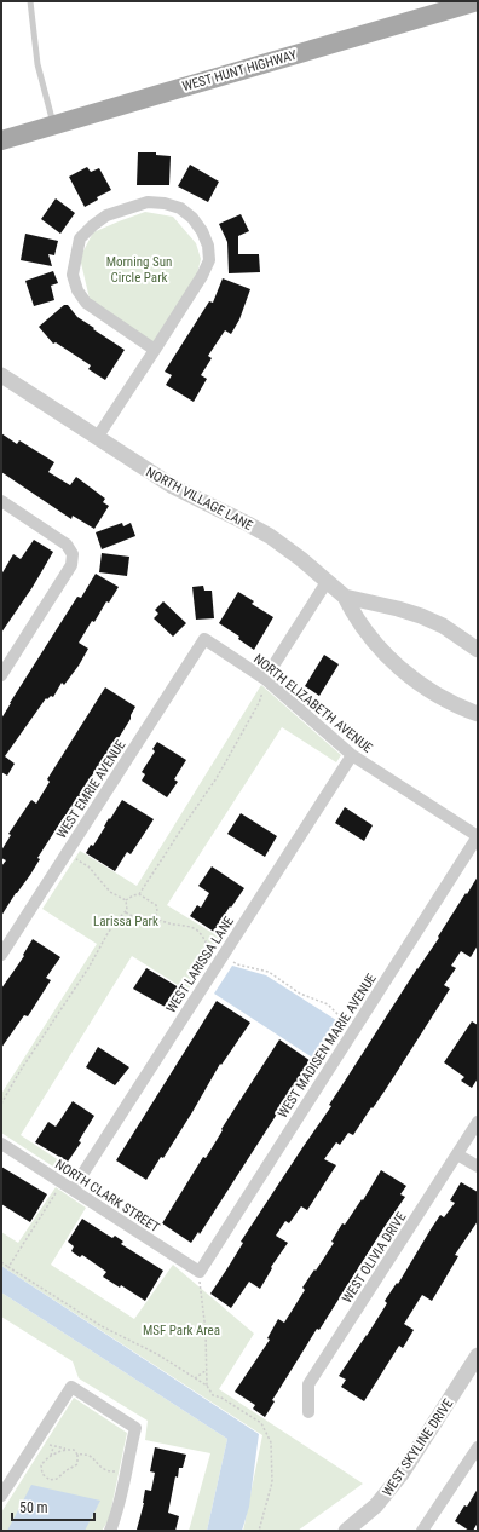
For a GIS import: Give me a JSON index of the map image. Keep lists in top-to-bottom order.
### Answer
{
  "streets": {
    "main road": ["WEST HUNT HIGHWAY"],
    "street": [
      "NORTH VILLAGE LANE",
      "NORTH ELIZABETH AVENUE",
      "WEST EMRIE AVENUE",
      "WEST LARISSA LANE",
      "WEST MADISEN MARIE AVENUE",
      "NORTH CLARK STREET",
      "WEST OLIVIA DRIVE",
      "WEST SKYLINE DRIVE"
    ]
  },
  "crossings": [
    ["NORTH ELIZABETH AVENUE", "WEST EMRIE AVENUE"],
    ["NORTH ELIZABETH AVENUE", "WEST LARISSA LANE"],
    ["NORTH ELIZABETH AVENUE", "WEST MADISEN MARIE AVENUE"],
    ["WEST LARISSA LANE", "NORTH CLARK STREET"],
    ["WEST MADISEN MARIE AVENUE", "NORTH CLARK STREET"]
  ],
  "parks": ["Morning Sun Circle Park", "Larissa Park", "MSF Park Area"],
  "scale_bar": "50 m"
}
